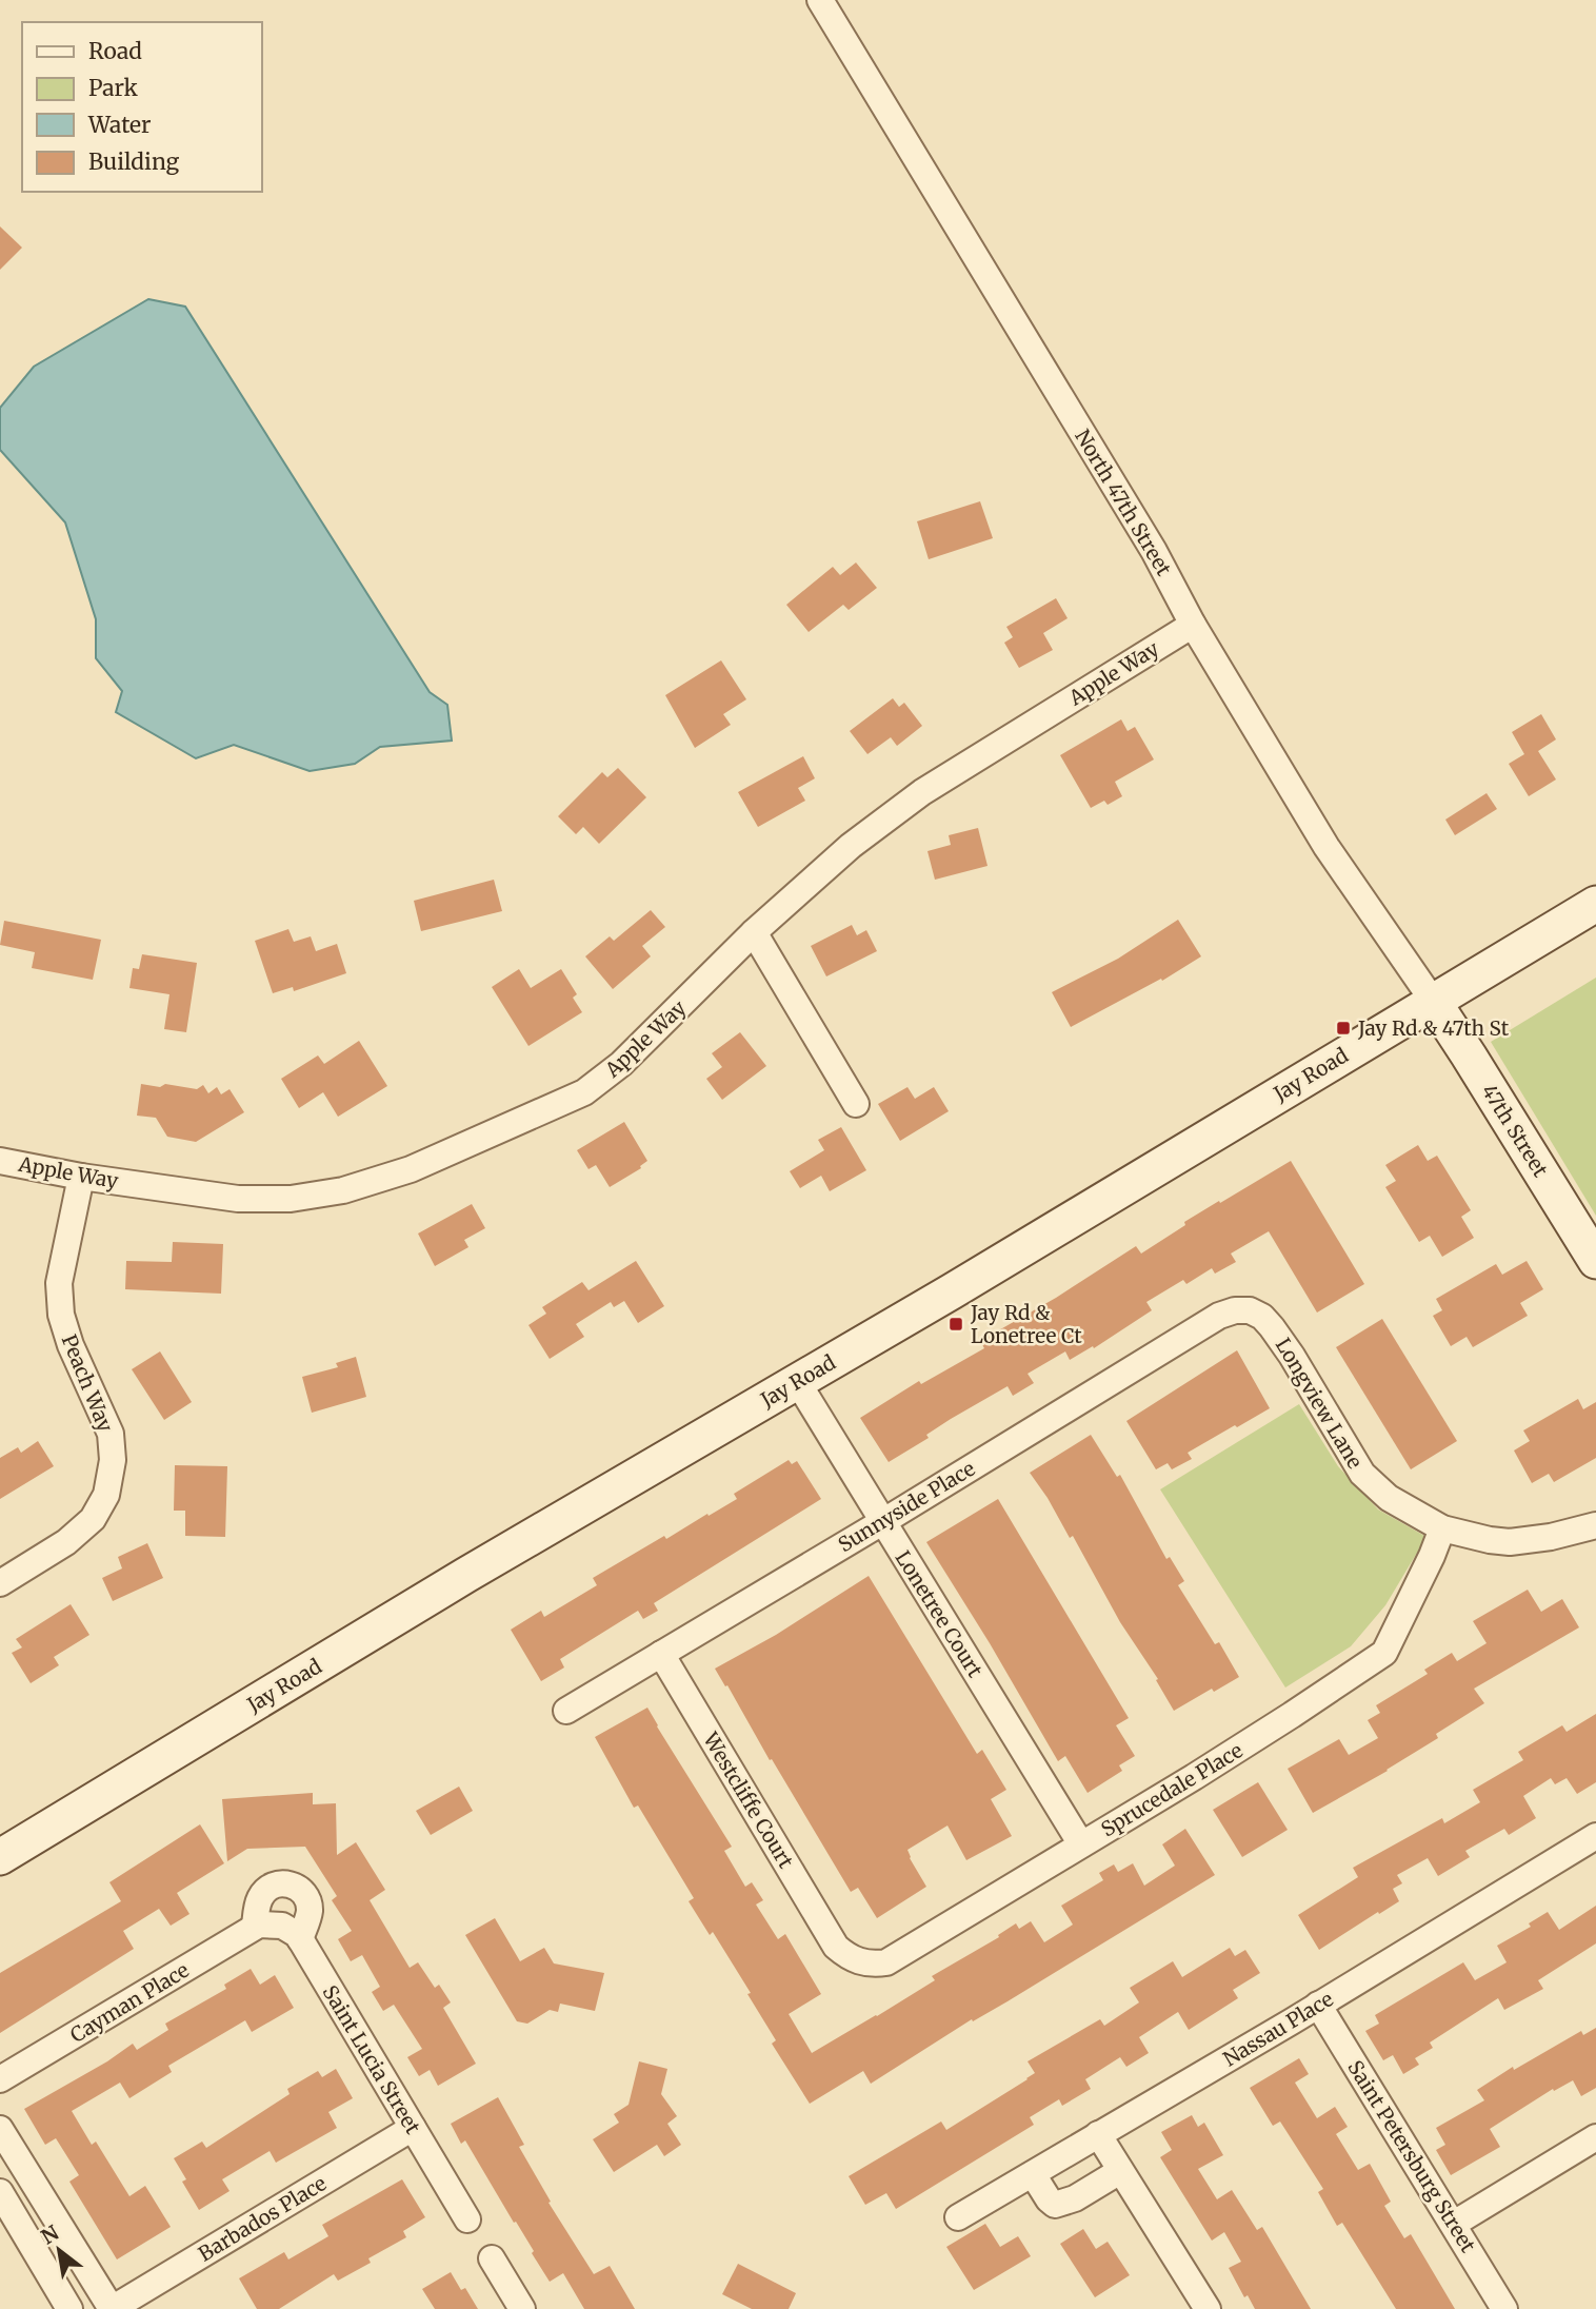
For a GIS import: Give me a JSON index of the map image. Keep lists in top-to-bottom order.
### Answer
{
  "streets": {
    "street": [
      "North 47th Street",
      "Apple Way",
      "Jay Road",
      "47th Street",
      "Peach Way",
      "Longview Lane",
      "Sunnyside Place",
      "Lonetree Court",
      "Sprucedale Place",
      "Westcliffe Court",
      "Cayman Place",
      "Nassau Place",
      "Saint Lucia Street",
      "Saint Petersburg Street",
      "Barbados Place"
    ]
  },
  "crossings": [
    ["North 47th Street", "Apple Way"],
    ["North 47th Street", "Jay Road"],
    ["North 47th Street", "47th Street"],
    ["Apple Way", "Peach Way"],
    ["Jay Road", "47th Street"],
    ["Jay Road", "Lonetree Court"],
    ["Longview Lane", "Sunnyside Place"],
    ["Longview Lane", "Sprucedale Place"],
    ["Sunnyside Place", "Lonetree Court"],
    ["Sunnyside Place", "Westcliffe Court"],
    ["Lonetree Court", "Sprucedale Place"],
    ["Sprucedale Place", "Westcliffe Court"],
    ["Nassau Place", "Saint Petersburg Street"],
    ["Saint Lucia Street", "Barbados Place"]
  ],
  "places": {
    "transit": ["Jay Rd & 47th St", "Jay Rd & Lonetree Ct"]
  },
  "legend": [
    "Road",
    "Park",
    "Water",
    "Building"
  ],
  "north": "top left"
}
